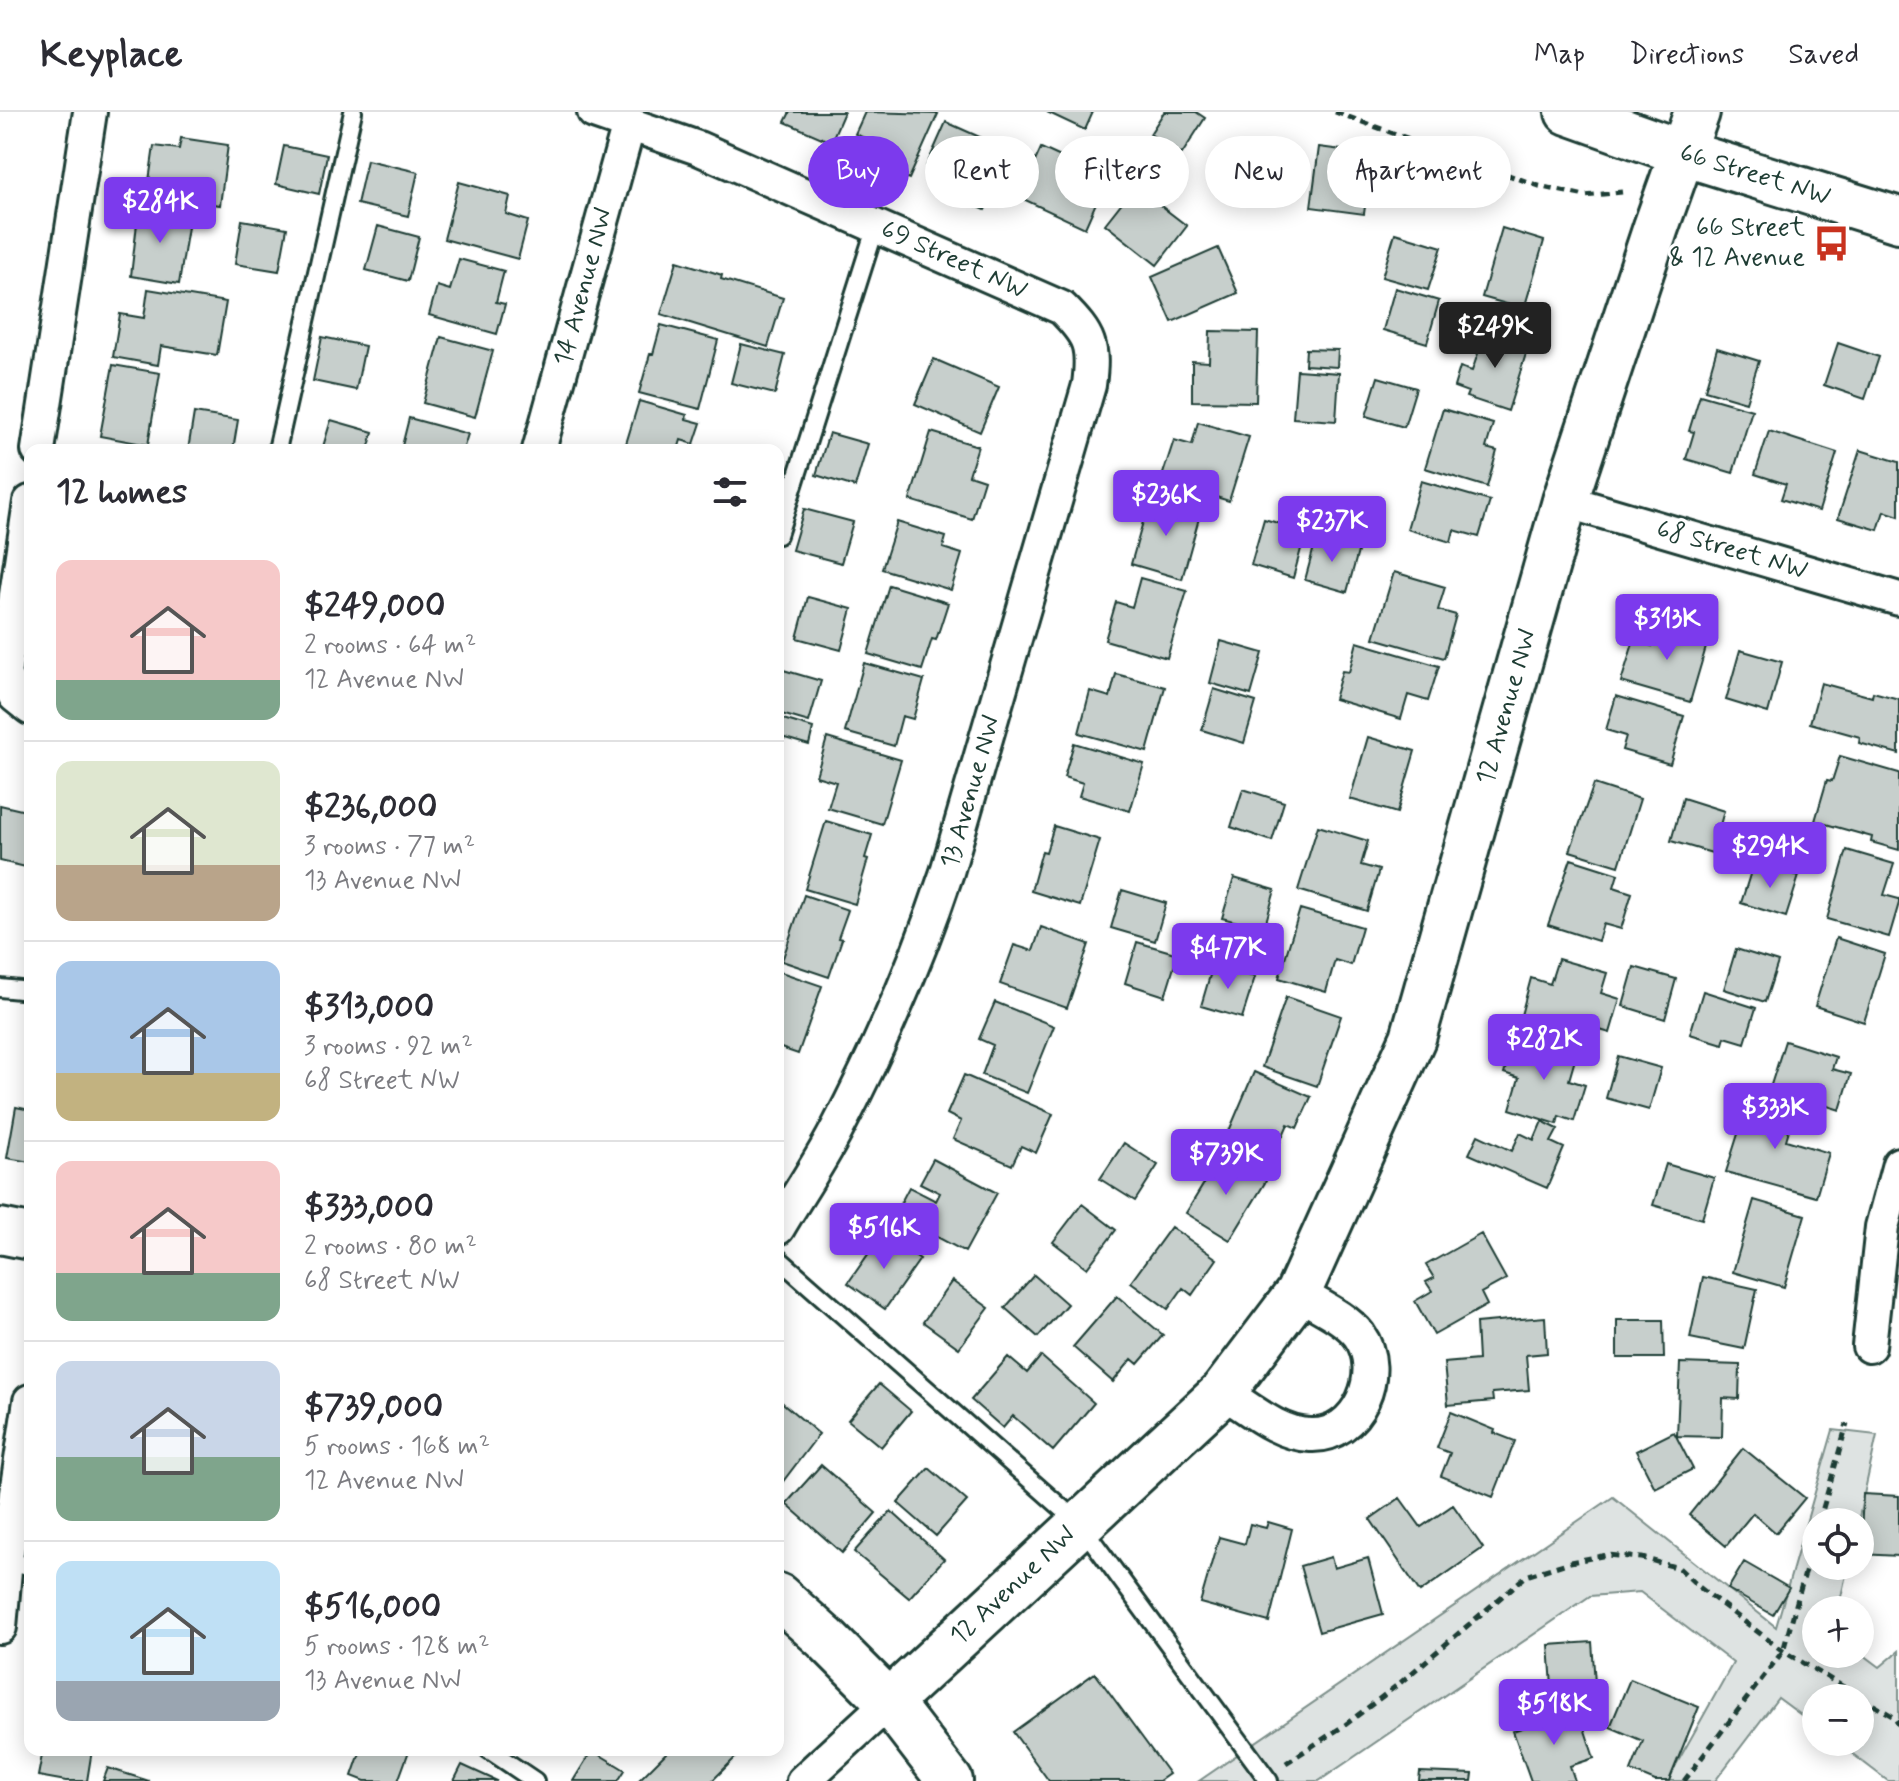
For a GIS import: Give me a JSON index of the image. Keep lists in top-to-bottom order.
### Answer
{
  "streets": {
    "street": [
      "66 Street NW",
      "69 Street NW",
      "14 Avenue NW",
      "68 Street NW",
      "12 Avenue NW",
      "13 Avenue NW"
    ]
  },
  "crossings": [
    ["66 Street NW", "12 Avenue NW"],
    ["69 Street NW", "14 Avenue NW"],
    ["69 Street NW", "13 Avenue NW"],
    ["68 Street NW", "12 Avenue NW"]
  ],
  "places": {
    "bus stop": ["66 Street & 12 Avenue"]
  },
  "page": {
    "header": "Keyplace",
    "nav": ["Map", "Directions", "Saved"],
    "chip": [
      "Buy",
      "Rent",
      "Filters",
      "New",
      "Apartment"
    ],
    "price": [
      "$284K",
      "$249K",
      "$236K",
      "$237K",
      "$313K",
      "$294K",
      "$477K",
      "$282K",
      "$333K",
      "$739K",
      "$516K",
      "$518K"
    ],
    "heading": "12 homes",
    "list": [
      {
        "name": "$249,000",
        "note": "2 rooms · 64 m² · 12 Avenue NW"
      },
      {
        "name": "$236,000",
        "note": "3 rooms · 77 m² · 13 Avenue NW"
      },
      {
        "name": "$313,000",
        "note": "3 rooms · 92 m² · 68 Street NW"
      },
      {
        "name": "$333,000",
        "note": "2 rooms · 80 m² · 68 Street NW"
      },
      {
        "name": "$739,000",
        "note": "5 rooms · 168 m² · 12 Avenue NW"
      },
      {
        "name": "$516,000",
        "note": "5 rooms · 128 m² · 13 Avenue NW"
      }
    ],
    "map_buttons": ["+", "−"]
  }
}
